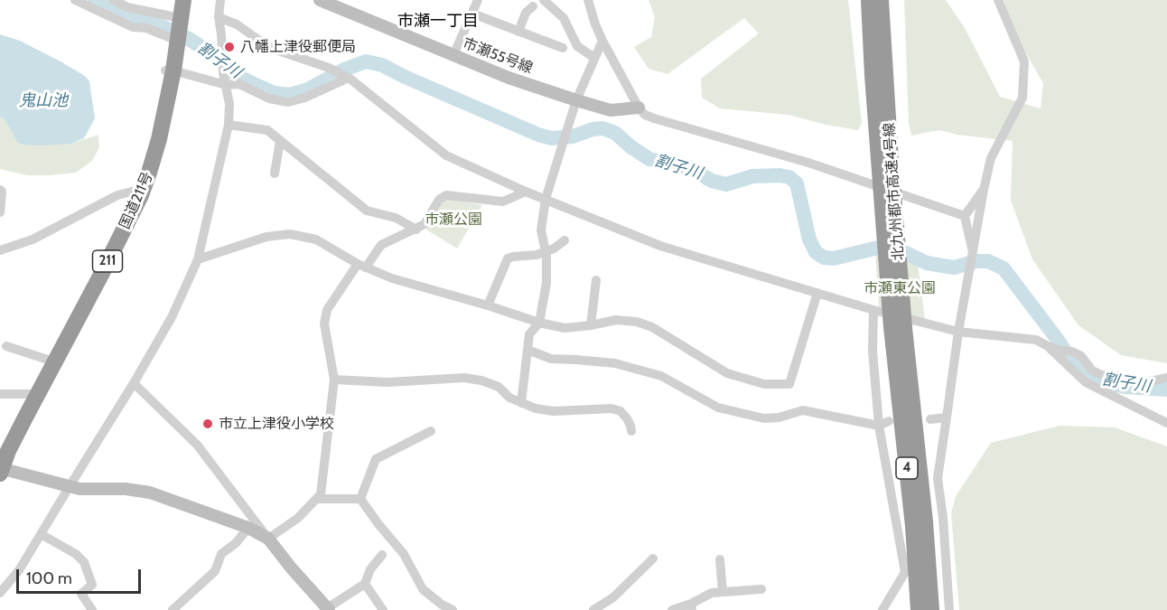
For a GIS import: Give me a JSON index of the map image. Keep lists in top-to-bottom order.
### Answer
{
  "streets": {
    "highway": [
      "北九州都市高速4号線",
      "国道211号",
      "211",
      "4"
    ],
    "street": ["市瀬55号線"]
  },
  "districts": ["市瀬一丁目"],
  "water": ["割子川", "鬼山池"],
  "parks": ["市瀬公園", "市瀬東公園"],
  "places": ["八幡上津役郵便局", "市立上津役小学校"],
  "scale_bar": "100 m"
}
